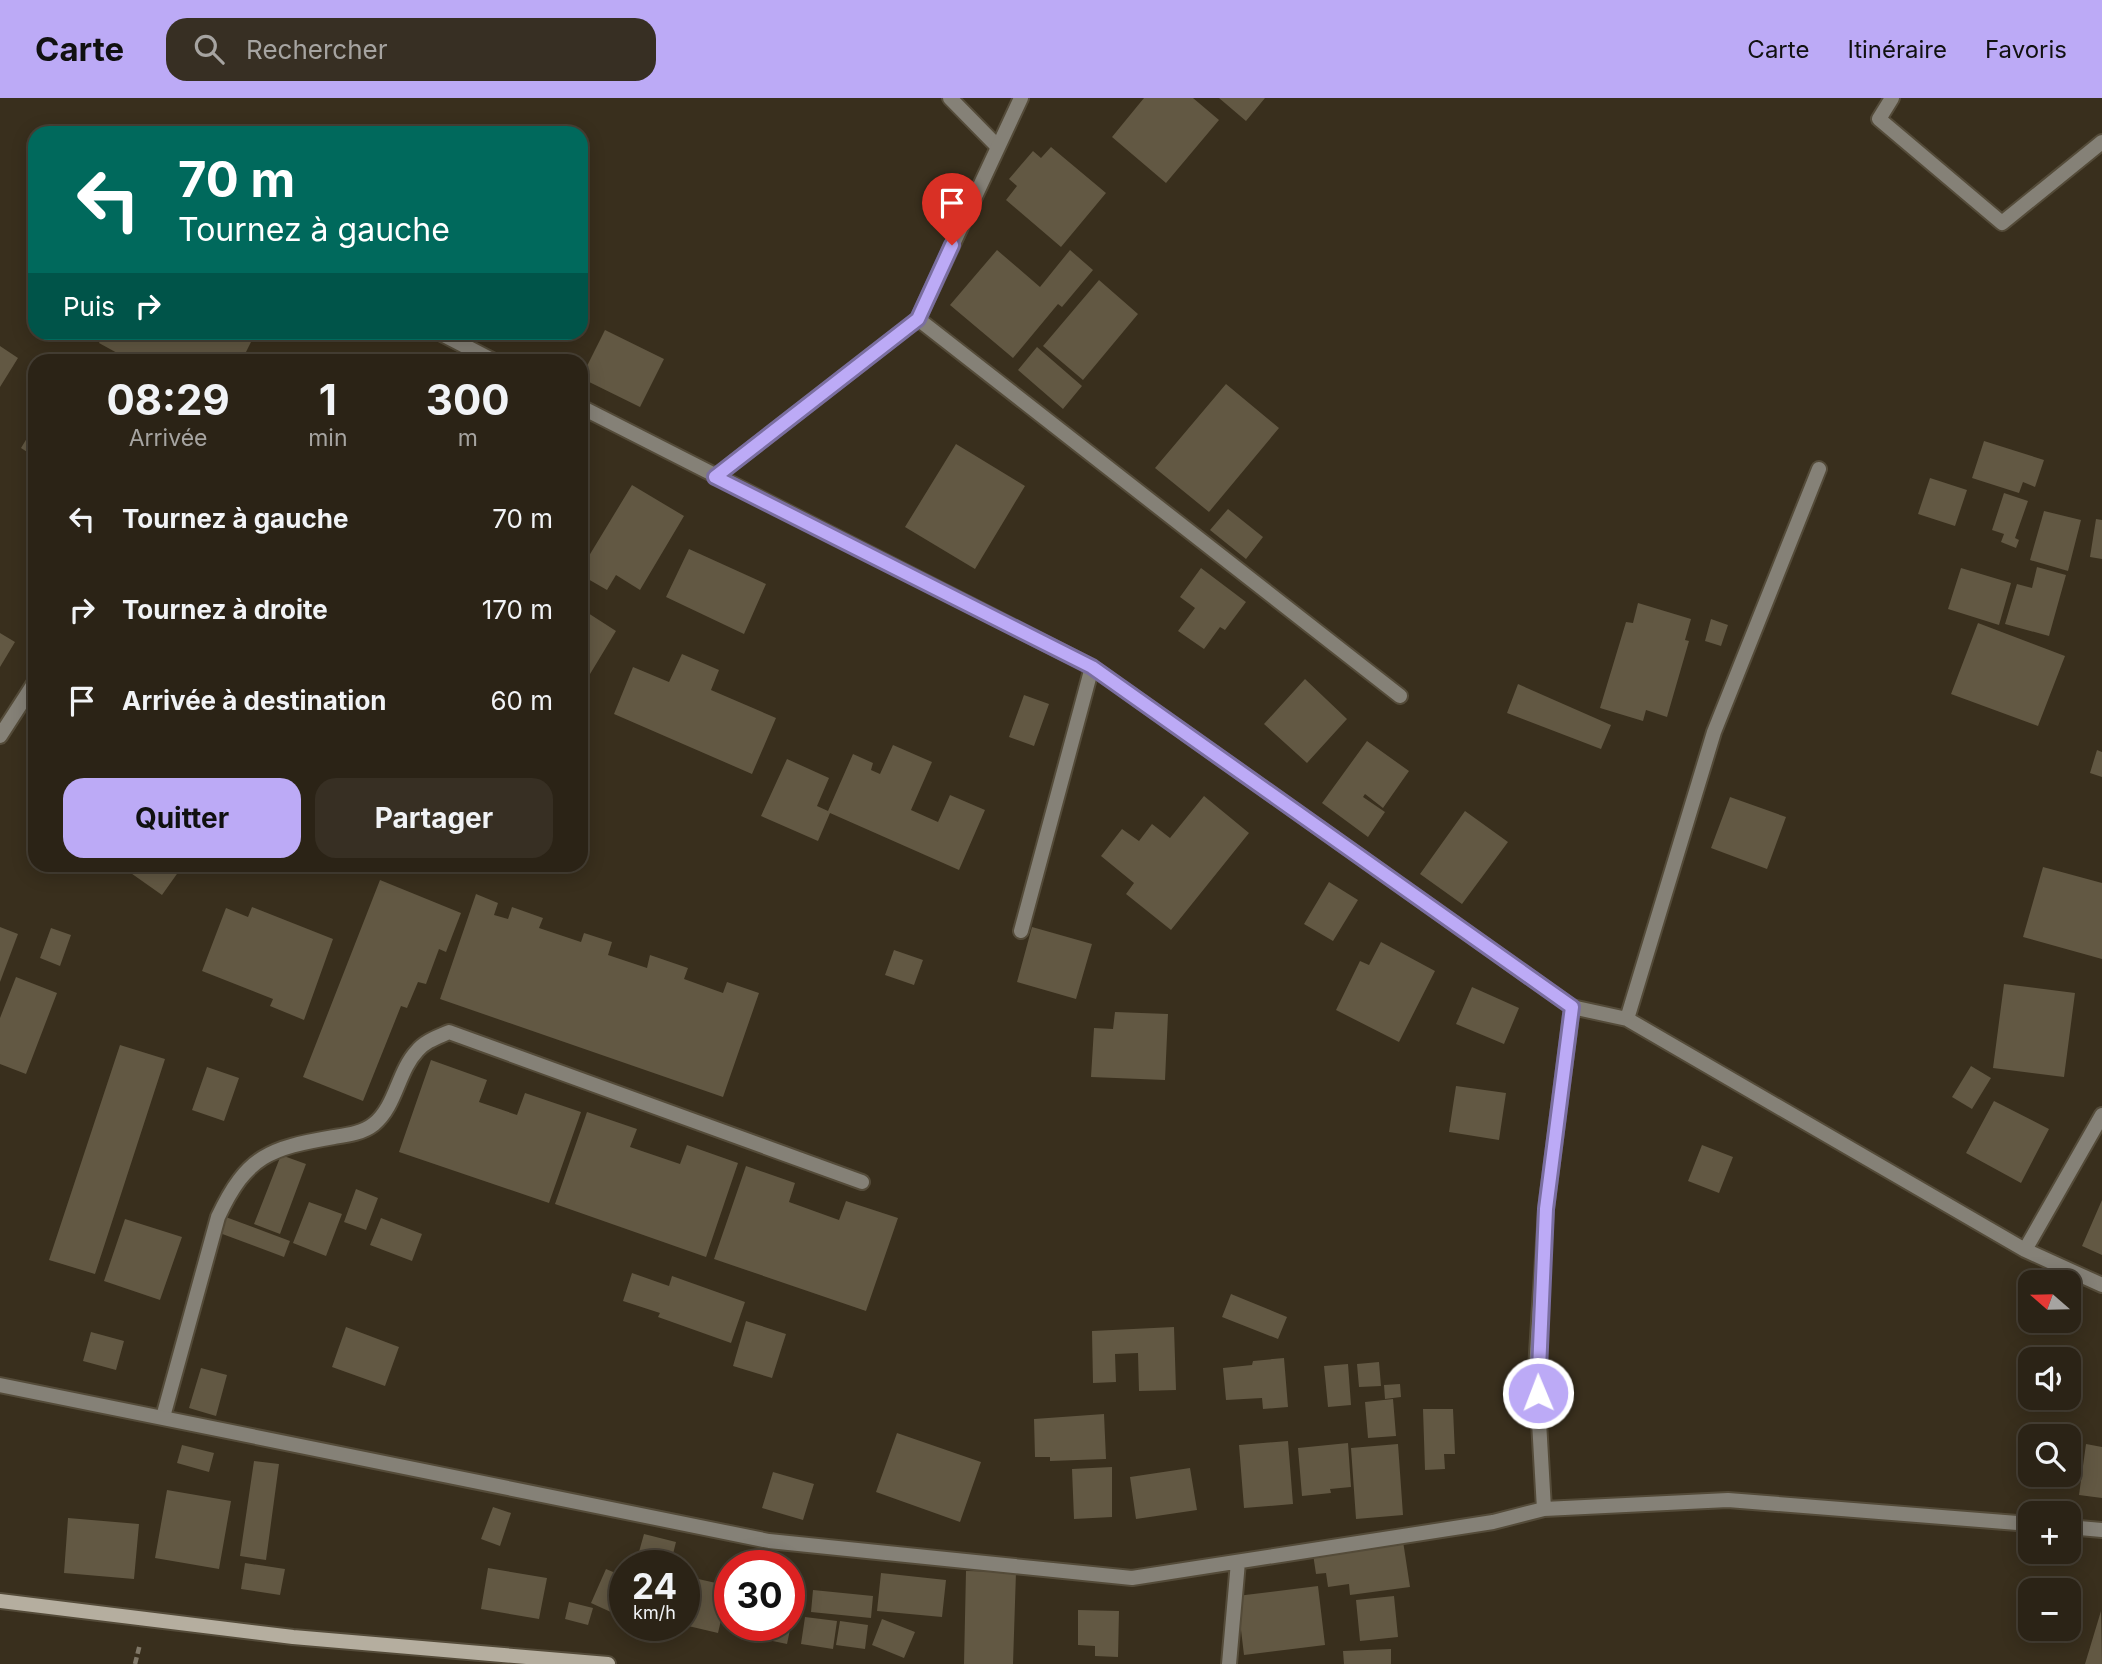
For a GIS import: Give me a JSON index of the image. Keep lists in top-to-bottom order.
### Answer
{
  "north": "left",
  "page": {
    "header": "Carte",
    "search": "Rechercher",
    "nav": ["Carte", "Itinéraire", "Favoris"],
    "turn": ["70 m", "Tournez à gauche"],
    "then": "Puis",
    "eta": [
      "08:29",
      "Arrivée",
      "1",
      "min",
      "300",
      "m"
    ],
    "list": [
      {
        "name": "Tournez à gauche",
        "value": "70 m"
      },
      {
        "name": "Tournez à droite",
        "value": "170 m"
      },
      {
        "name": "Arrivée à destination",
        "value": "60 m"
      }
    ],
    "buttons": ["Quitter", "Partager"],
    "map_buttons": ["+", "−"],
    "speed": "24 km/h",
    "limit": "30"
  }
}
